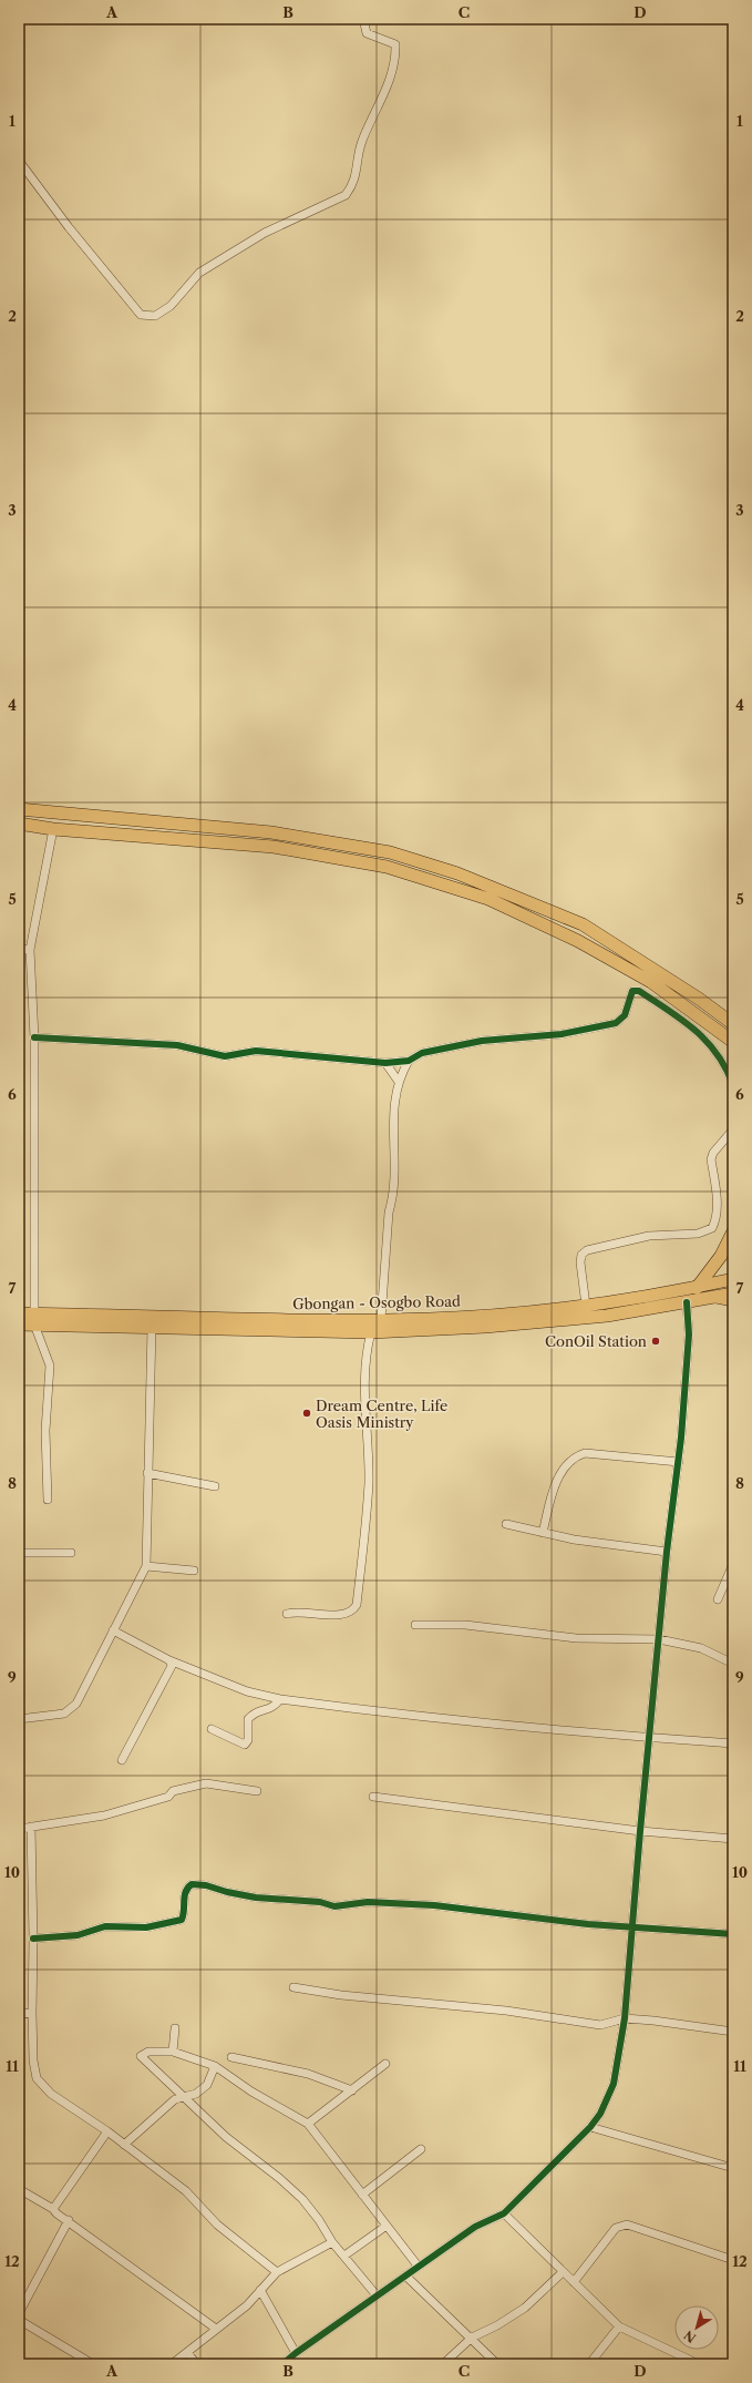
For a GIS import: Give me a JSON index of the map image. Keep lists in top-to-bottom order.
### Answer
{
  "streets": {
    "main road": ["Gbongan - Osogbo Road"]
  },
  "places": ["ConOil Station", "Dream Centre, Life Oasis Ministry"],
  "north": "bottom left",
  "grid": {
    "columns": [
      "A",
      "B",
      "C",
      "D"
    ],
    "rows": [
      "1",
      "2",
      "3",
      "4",
      "5",
      "6",
      "7",
      "8",
      "9",
      "10",
      "11",
      "12"
    ]
  }
}
